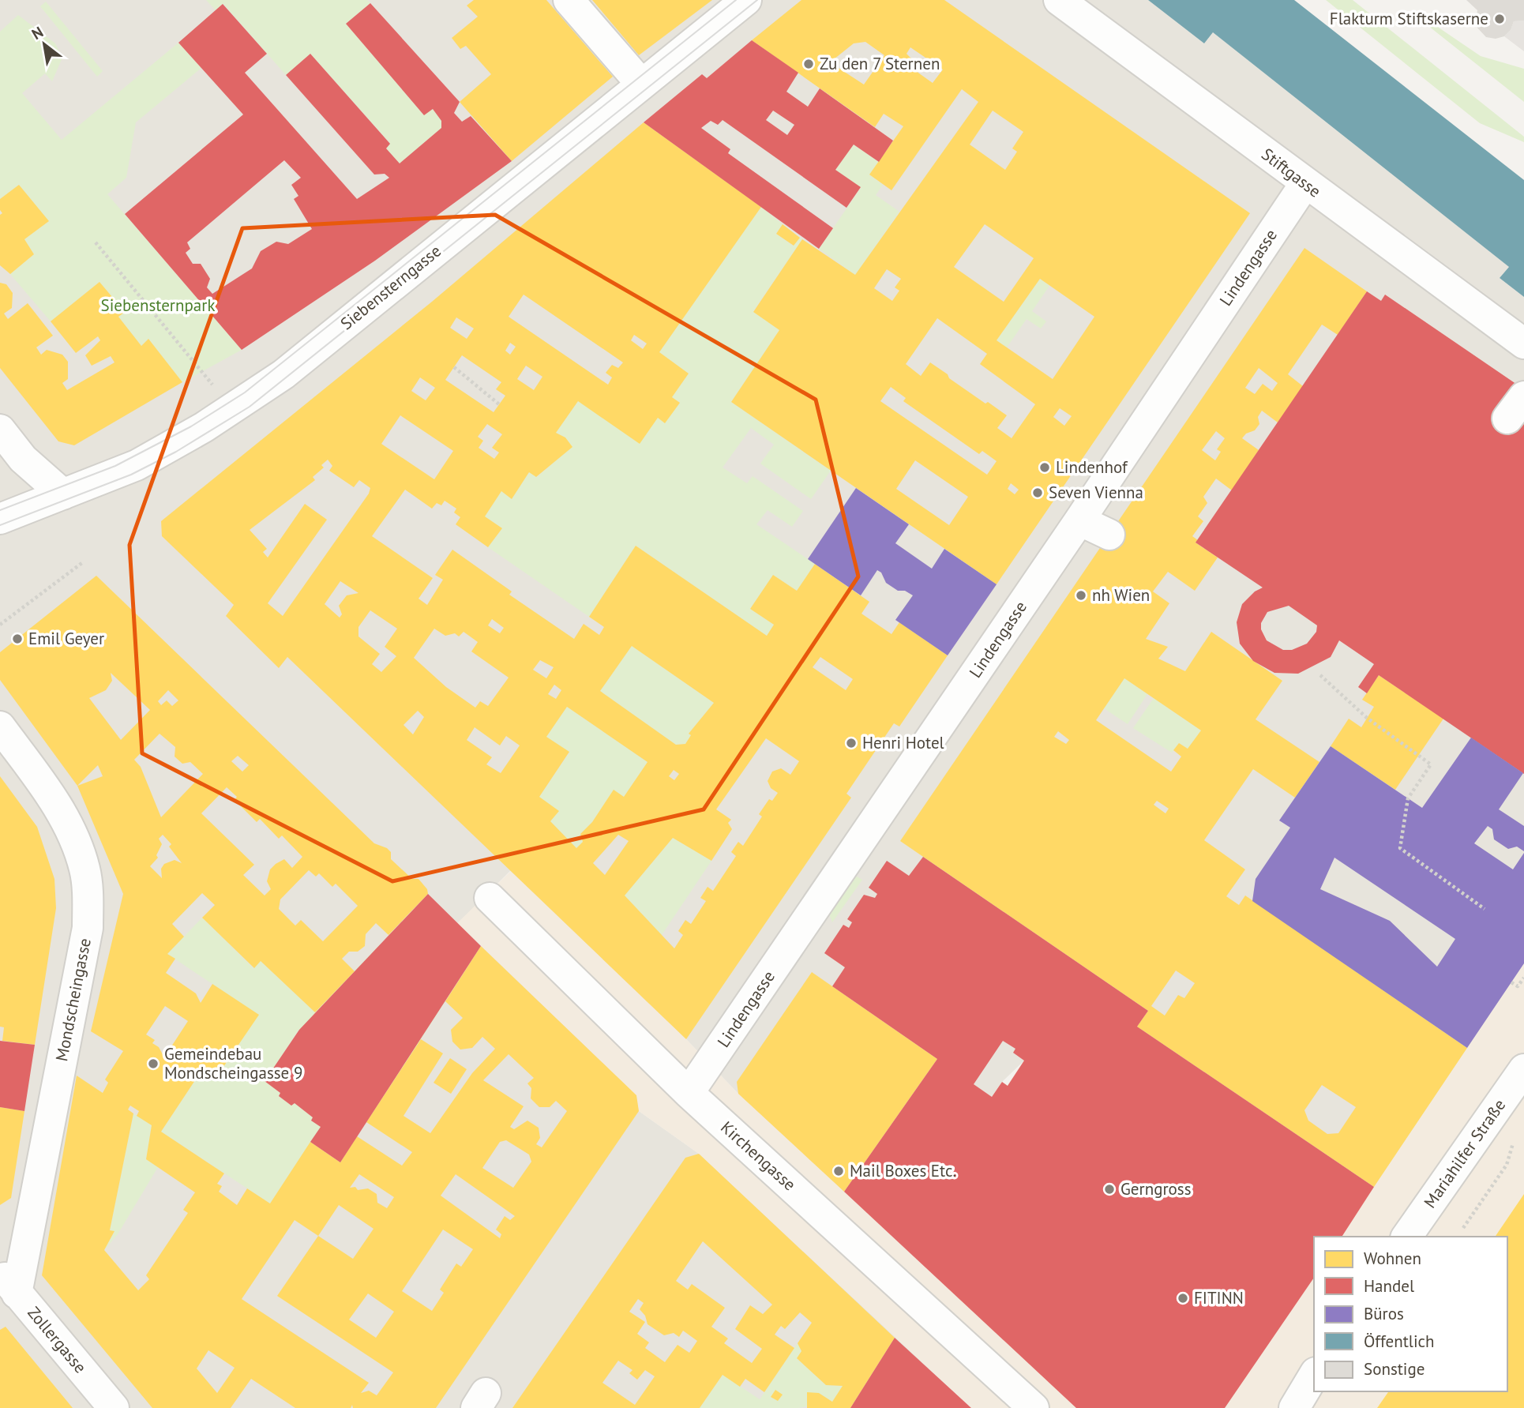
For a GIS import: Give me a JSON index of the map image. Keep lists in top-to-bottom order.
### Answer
{
  "streets": {
    "street": [
      "Stiftgasse",
      "Lindengasse",
      "Siebensterngasse",
      "Mondscheingasse",
      "Mariahilfer Straße",
      "Kirchengasse",
      "Zollergasse"
    ]
  },
  "crossings": [
    ["Stiftgasse", "Lindengasse"],
    ["Lindengasse", "Kirchengasse"],
    ["Mondscheingasse", "Zollergasse"]
  ],
  "parks": ["Siebensternpark"],
  "places": [
    "Flakturm Stiftskaserne",
    "Zu den 7 Sternen",
    "Lindenhof",
    "Seven Vienna",
    "nh Wien",
    "Emil Geyer",
    "Henri Hotel",
    "Gemeindebau Mondscheingasse 9",
    "Mail Boxes Etc.",
    "Gerngross",
    "FITINN"
  ],
  "legend": [
    "Wohnen",
    "Handel",
    "Büros",
    "Öffentlich",
    "Sonstige"
  ],
  "north": "top left"
}
